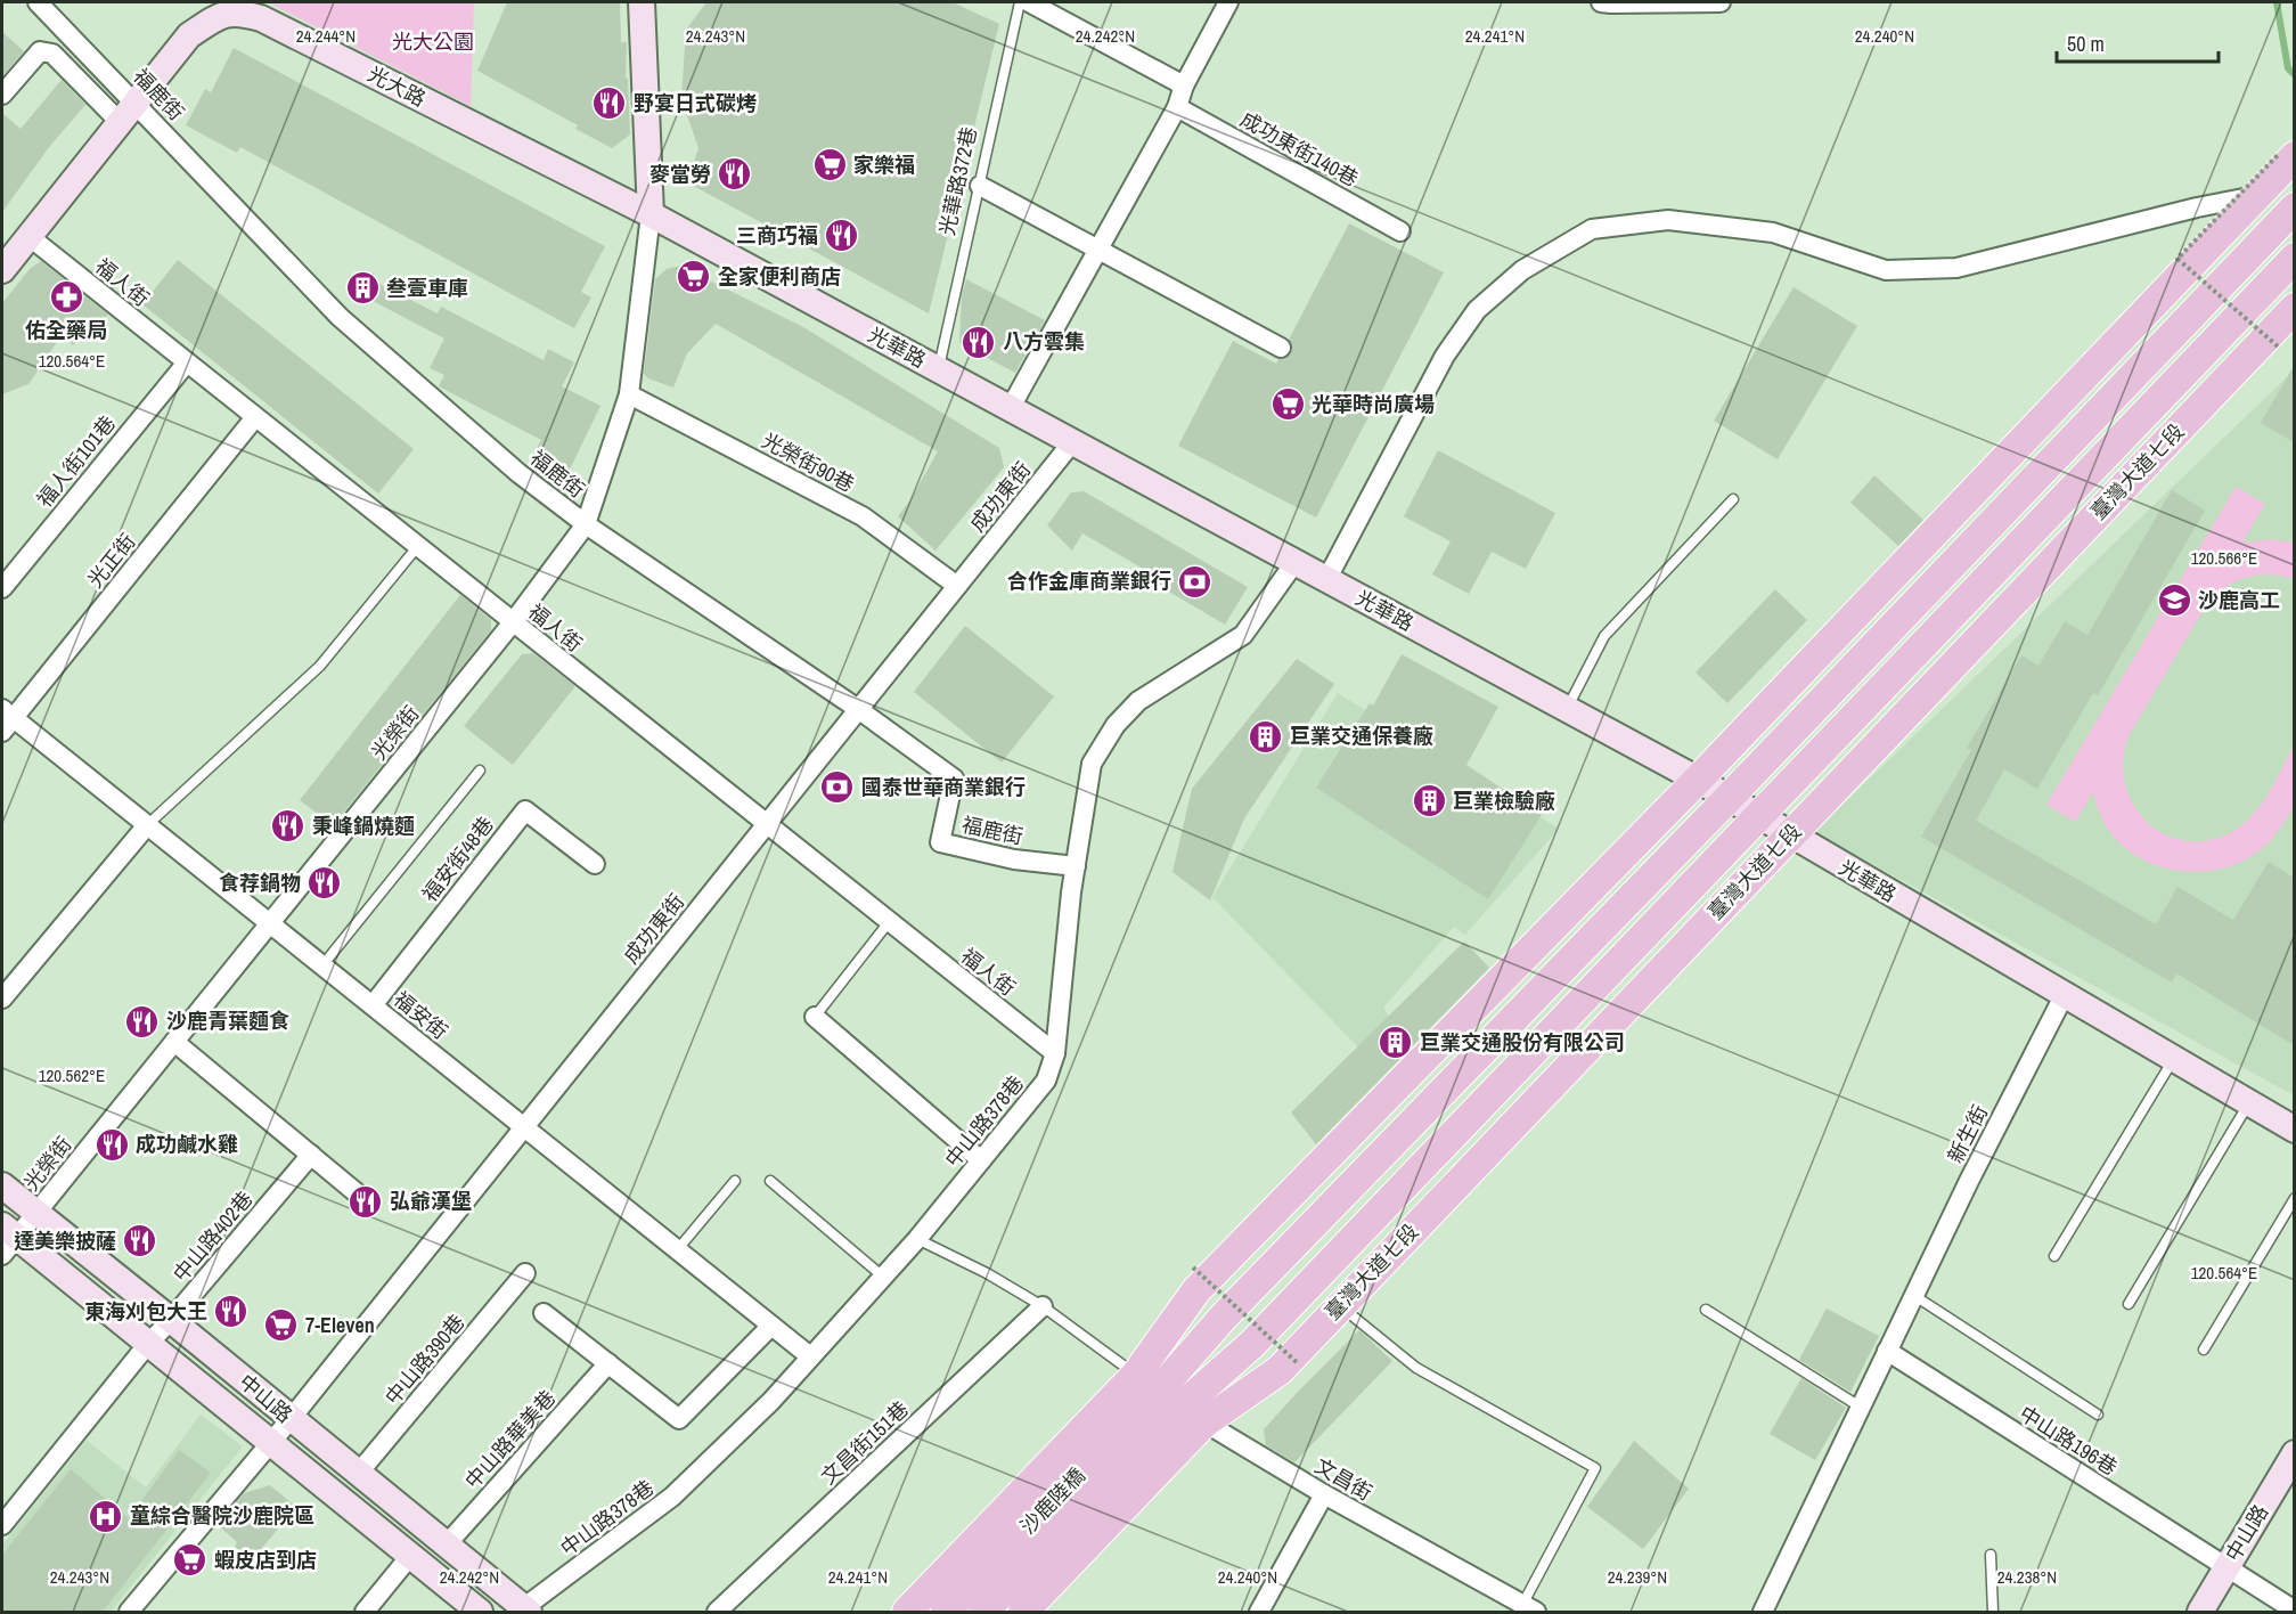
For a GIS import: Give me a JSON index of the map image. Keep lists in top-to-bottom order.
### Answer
{
  "streets": {
    "main road": ["臺灣大道七段", "沙鹿陸橋"],
    "street": [
      "光大路",
      "福鹿街",
      "成功東街140巷",
      "福人街",
      "光華路",
      "福人街101巷",
      "光榮街90巷",
      "成功東街",
      "光正街",
      "光榮街",
      "福安街48巷",
      "福安街",
      "中山路378巷",
      "新生街",
      "中山路402巷",
      "中山路390巷",
      "中山路",
      "中山路華美巷",
      "中山路196巷",
      "文昌街151巷",
      "文昌街"
    ],
    "lane": ["光華路372巷"]
  },
  "crossings": [
    ["光大路", "福鹿街"],
    ["光大路", "福人街"],
    ["光大路", "光華路"],
    ["光大路", "光榮街"],
    ["福鹿街", "成功東街"],
    ["福鹿街", "光榮街"],
    ["福鹿街", "中山路378巷"],
    ["光華路372巷", "光華路"],
    ["福人街", "福人街101巷"],
    ["福人街", "成功東街"],
    ["福人街", "光正街"],
    ["福人街", "光榮街"],
    ["福人街", "中山路378巷"],
    ["光華路", "臺灣大道七段"],
    ["光華路", "成功東街"],
    ["光華路", "光榮街"],
    ["光華路", "中山路378巷"],
    ["光華路", "新生街"],
    ["光榮街90巷", "成功東街"],
    ["光榮街90巷", "光榮街"],
    ["臺灣大道七段", "文昌街"],
    ["臺灣大道七段", "沙鹿陸橋"],
    ["成功東街", "福安街"],
    ["成功東街", "中山路"],
    ["光正街", "福安街"],
    ["光榮街", "福安街"],
    ["光榮街", "中山路"],
    ["福安街48巷", "福安街"],
    ["福安街", "中山路378巷"],
    ["中山路378巷", "中山路"],
    ["新生街", "中山路196巷"],
    ["中山路402巷", "中山路"],
    ["中山路390巷", "中山路"],
    ["中山路", "中山路華美巷"],
    ["中山路", "中山路196巷"],
    ["文昌街", "沙鹿陸橋"]
  ],
  "parks": ["光大公園"],
  "places": {
    "restaurant": [
      "野宴日式碳烤",
      "麥當勞",
      "三商巧福",
      "八方雲集",
      "秉峰鍋燒麵",
      "食荐鍋物",
      "沙鹿青葉麵食",
      "成功鹹水雞",
      "弘爺漢堡",
      "達美樂披薩",
      "東海刈包大王"
    ],
    "supermarket": [
      "家樂福",
      "全家便利商店",
      "光華時尚廣場",
      "7-Eleven",
      "蝦皮店到店"
    ],
    "building": [
      "叁壹車庫",
      "巨業交通保養廠",
      "巨業檢驗廠",
      "巨業交通股份有限公司"
    ],
    "pharmacy": ["佑全藥局"],
    "bank": ["合作金庫商業銀行", "國泰世華商業銀行"],
    "school or university": ["沙鹿高工"],
    "hospital": ["童綜合醫院沙鹿院區"]
  },
  "scale_bar": "50 m",
  "coordinates": [
    "24.244°N",
    "24.243°N",
    "24.242°N",
    "24.241°N",
    "24.240°N",
    "120.564°E",
    "120.566°E",
    "120.562°E",
    "24.239°N",
    "24.238°N"
  ]
}
